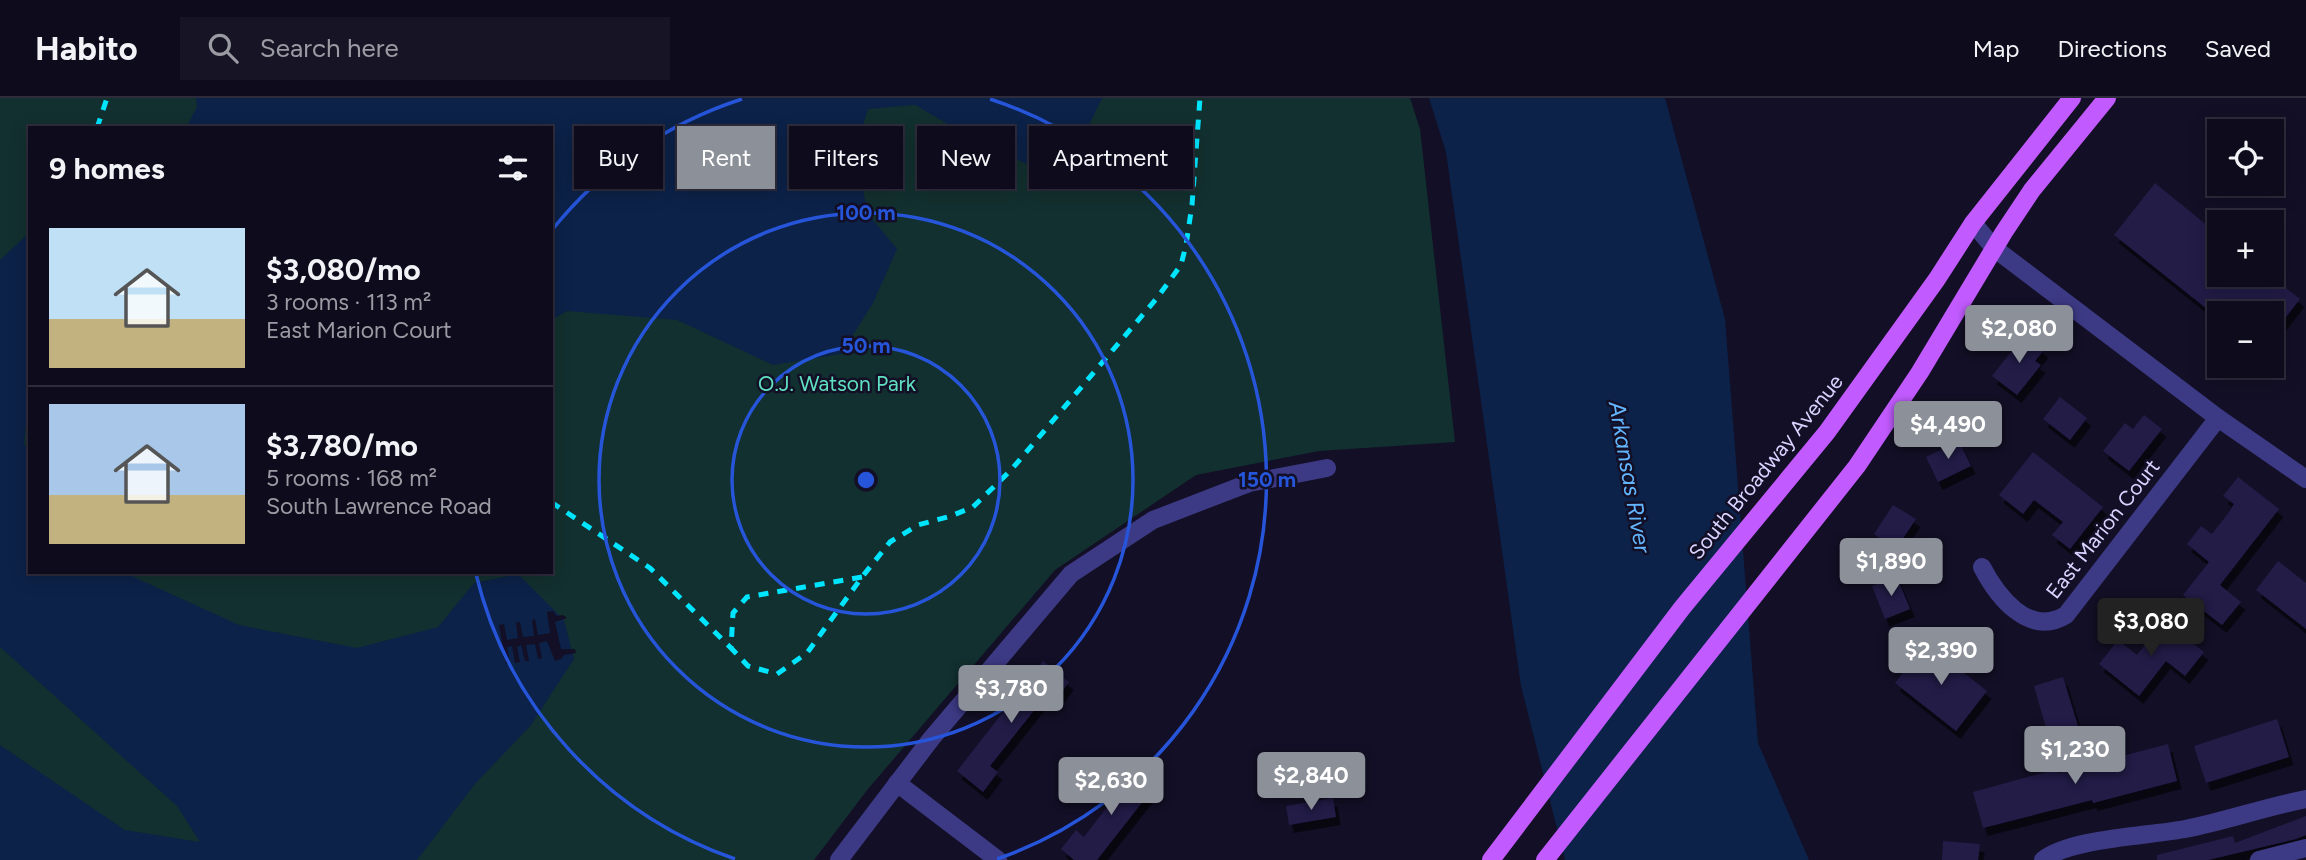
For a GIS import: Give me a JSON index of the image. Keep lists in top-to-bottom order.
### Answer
{
  "streets": {
    "main road": ["South Broadway Avenue"],
    "street": ["East Marion Court"]
  },
  "water": ["Arkansas River"],
  "parks": ["O.J. Watson Park"],
  "page": {
    "header": "Habito",
    "search": "Search here",
    "nav": ["Map", "Directions", "Saved"],
    "map_buttons": ["+", "−"],
    "chip": [
      "Buy",
      "Rent",
      "Filters",
      "New",
      "Apartment"
    ],
    "heading": "9 homes",
    "list": [
      {
        "name": "$3,080/mo",
        "note": "3 rooms · 113 m² · East Marion Court"
      },
      {
        "name": "$3,780/mo",
        "note": "5 rooms · 168 m² · South Lawrence Road"
      }
    ],
    "price": [
      "$2,080",
      "$4,490",
      "$1,890",
      "$3,080",
      "$2,390",
      "$3,780",
      "$1,230",
      "$2,840",
      "$2,630"
    ]
  },
  "rings": ["100 m", "50 m", "150 m"]
}
